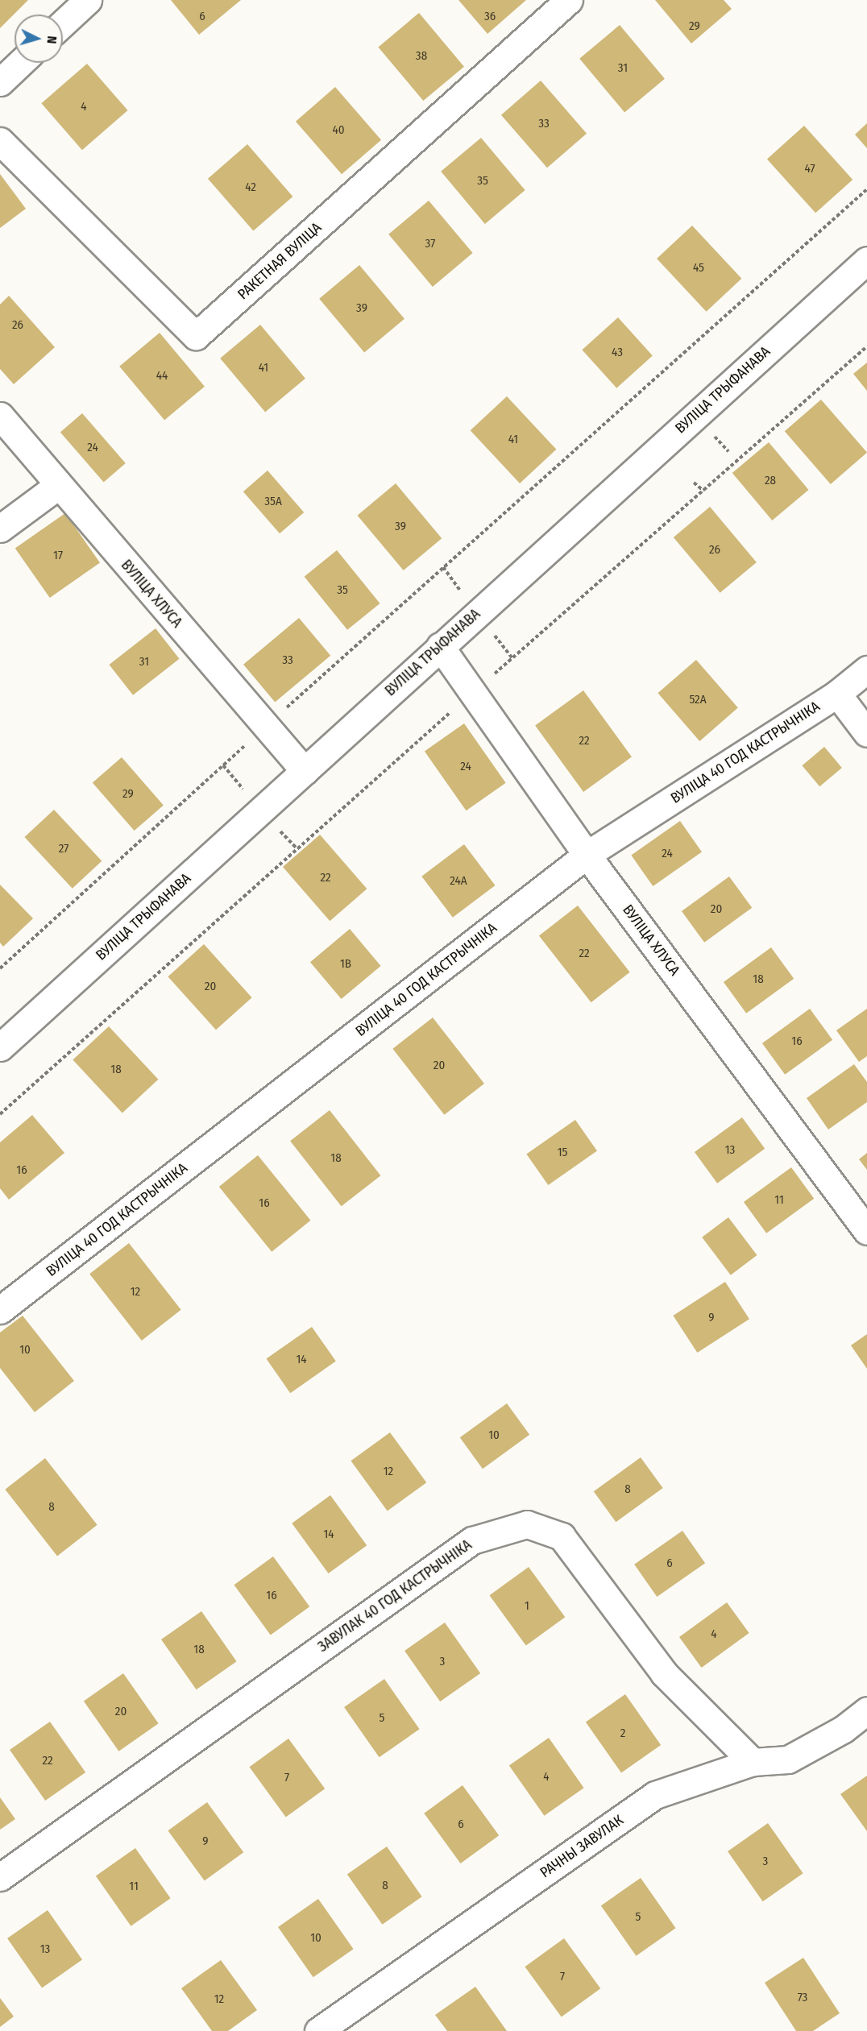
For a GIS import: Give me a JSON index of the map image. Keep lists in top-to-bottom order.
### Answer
{
  "streets": {
    "street": [
      "РАКЕТНАЯ ВУЛІЦА",
      "ВУЛІЦА ТРЫФАНАВА",
      "ВУЛІЦА ХЛУСА",
      "ВУЛІЦА 40 ГОД КАСТРЫЧНІКА",
      "ЗАВУЛАК 40 ГОД КАСТРЫЧНІКА",
      "РАЧНЫ ЗАВУЛАК"
    ]
  },
  "crossings": [
    ["ВУЛІЦА ТРЫФАНАВА", "ВУЛІЦА ХЛУСА"],
    ["ВУЛІЦА ХЛУСА", "ВУЛІЦА 40 ГОД КАСТРЫЧНІКА"],
    ["ЗАВУЛАК 40 ГОД КАСТРЫЧНІКА", "РАЧНЫ ЗАВУЛАК"]
  ],
  "house_numbers": [
    "6",
    "36",
    "29",
    "38",
    "31",
    "4",
    "33",
    "40",
    "47",
    "35",
    "42",
    "37",
    "45",
    "39",
    "26",
    "43",
    "41",
    "44",
    "41",
    "24",
    "28",
    "35А",
    "39",
    "26",
    "17",
    "35",
    "33",
    "31",
    "52А",
    "22",
    "24",
    "29",
    "27",
    "24",
    "22",
    "24А",
    "20",
    "22",
    "1В",
    "18",
    "20",
    "16",
    "20",
    "18",
    "13",
    "15",
    "18",
    "16",
    "11",
    "16",
    "12",
    "9",
    "10",
    "14",
    "10",
    "12",
    "8",
    "8",
    "14",
    "6",
    "16",
    "1",
    "4",
    "18",
    "3",
    "20",
    "5",
    "2",
    "22",
    "4",
    "7",
    "6",
    "9",
    "3",
    "8",
    "11",
    "5",
    "10",
    "13",
    "7",
    "73",
    "12"
  ],
  "north": "right"
}
